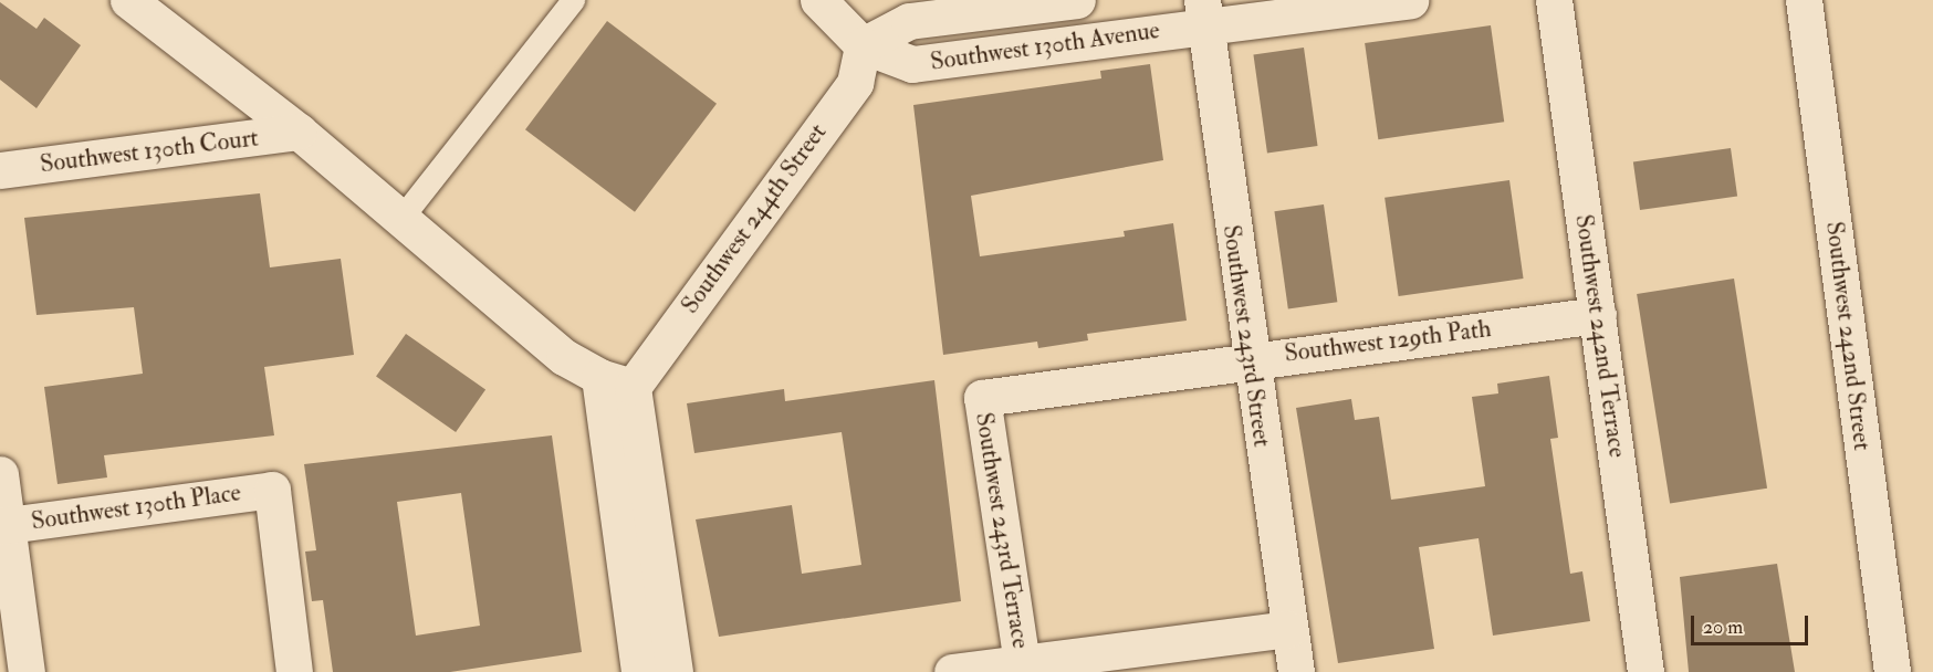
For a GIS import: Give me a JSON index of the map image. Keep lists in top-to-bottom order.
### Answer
{
  "streets": {
    "street": [
      "Southwest 130th Avenue",
      "Southwest 130th Court",
      "Southwest 244th Street",
      "Southwest 243rd Street",
      "Southwest 242nd Terrace",
      "Southwest 242nd Street",
      "Southwest 129th Path",
      "Southwest 130th Place",
      "Southwest 243rd Terrace"
    ]
  },
  "crossings": [
    ["Southwest 130th Avenue", "Southwest 244th Street"],
    ["Southwest 130th Avenue", "Southwest 243rd Street"],
    ["Southwest 243rd Street", "Southwest 129th Path"],
    ["Southwest 242nd Terrace", "Southwest 129th Path"],
    ["Southwest 129th Path", "Southwest 243rd Terrace"]
  ],
  "scale_bar": "20 m"
}
